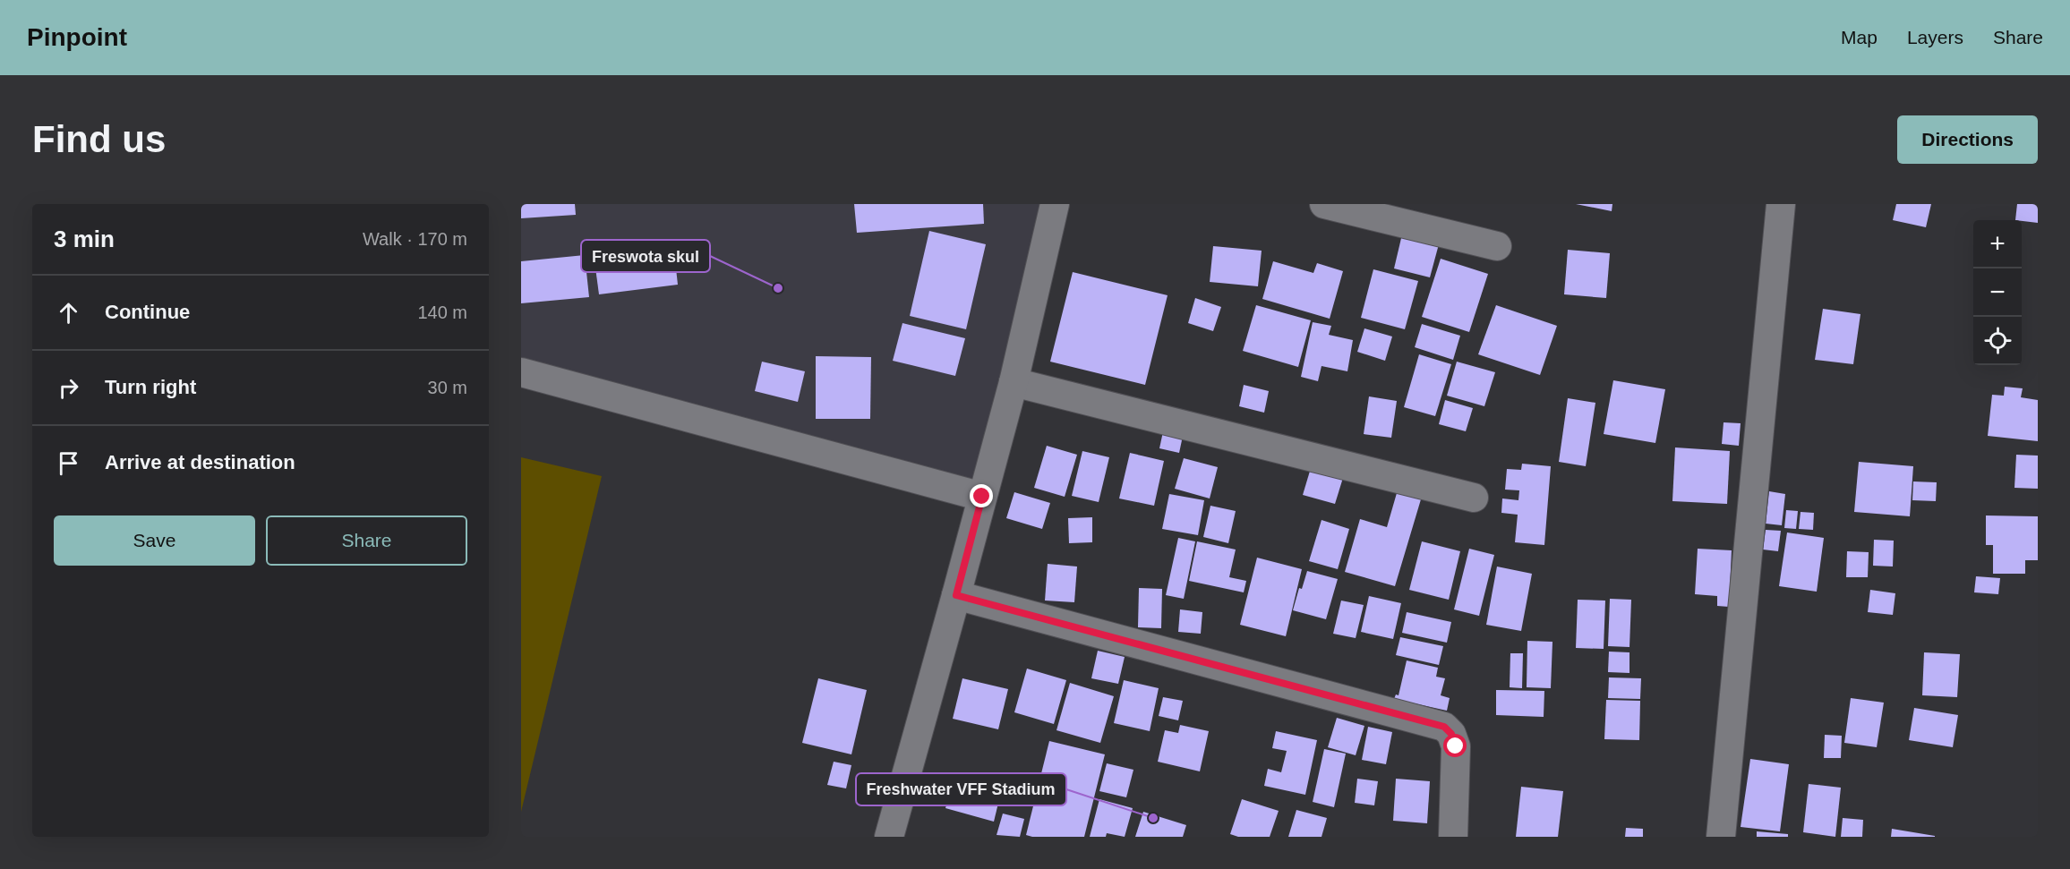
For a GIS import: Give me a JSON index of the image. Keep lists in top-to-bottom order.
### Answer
{
  "places": ["Freswota skul", "Freshwater VFF Stadium"],
  "page": {
    "header": "Pinpoint",
    "nav": ["Map", "Layers", "Share"],
    "buttons": [
      "Directions",
      ["Save", "Share"]
    ],
    "title": "Find us",
    "heading": ["3 min", "Walk · 170 m"],
    "map_buttons": ["+", "−"],
    "list": [
      ["Continue", "140 m"],
      ["Turn right", "30 m"],
      "Arrive at destination"
    ]
  }
}
